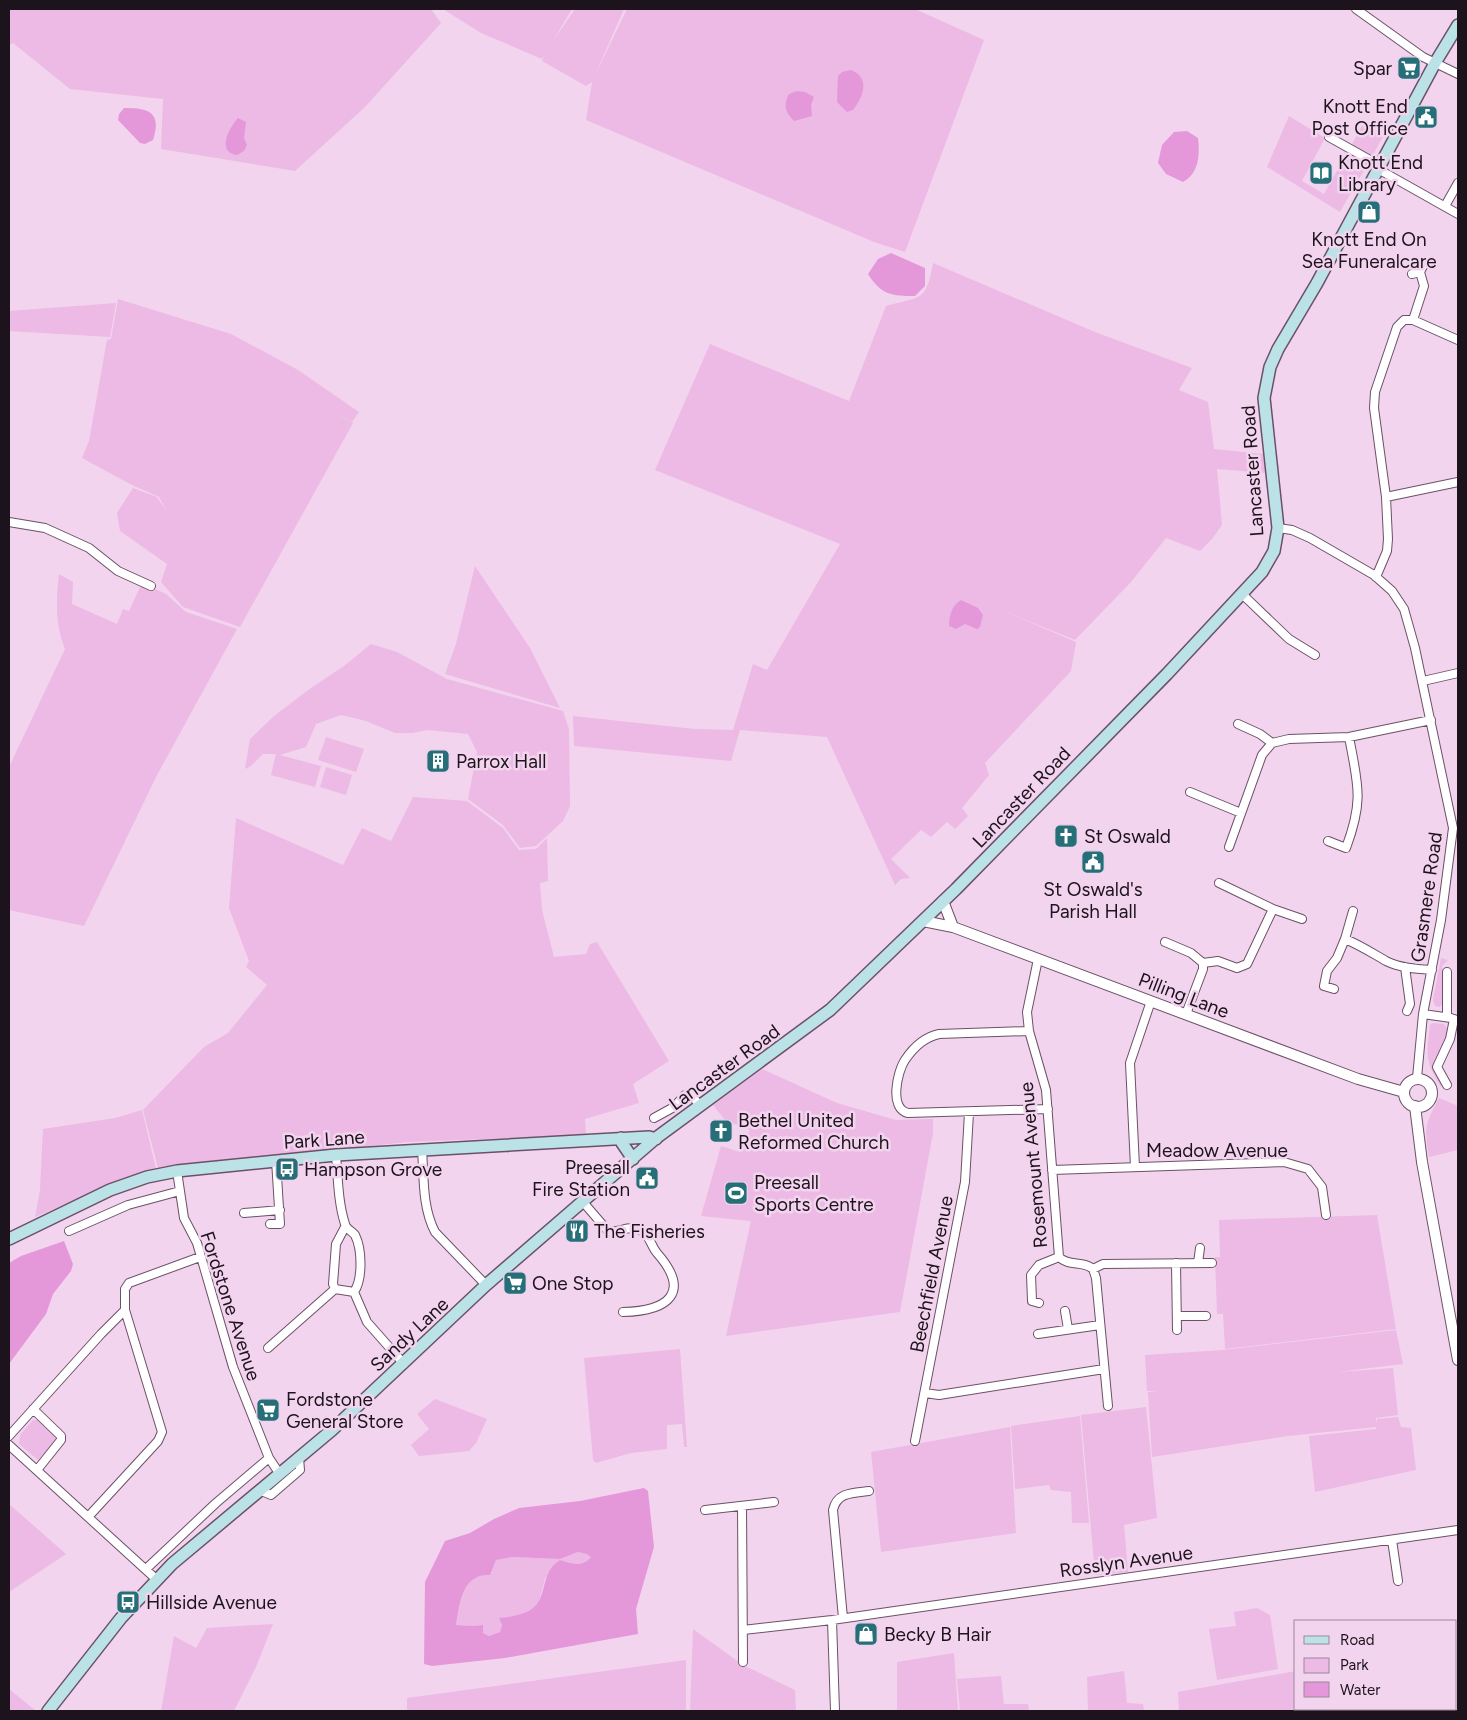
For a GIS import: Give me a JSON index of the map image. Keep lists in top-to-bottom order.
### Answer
{
  "streets": {
    "main road": ["Lancaster Road", "Park Lane", "Sandy Lane"],
    "street": [
      "Grasmere Road",
      "Pilling Lane",
      "Meadow Avenue",
      "Rosemount Avenue",
      "Beechfield Avenue",
      "Fordstone Avenue",
      "Rosslyn Avenue"
    ]
  },
  "crossings": [
    ["Lancaster Road", "Grasmere Road"],
    ["Lancaster Road", "Pilling Lane"],
    ["Lancaster Road", "Park Lane"],
    ["Lancaster Road", "Sandy Lane"],
    ["Grasmere Road", "Pilling Lane"],
    ["Pilling Lane", "Meadow Avenue"],
    ["Pilling Lane", "Rosemount Avenue"],
    ["Park Lane", "Fordstone Avenue"],
    ["Park Lane", "Sandy Lane"],
    ["Meadow Avenue", "Rosemount Avenue"],
    ["Fordstone Avenue", "Sandy Lane"]
  ],
  "places": {
    "supermarket": ["Spar", "One Stop", "Fordstone General Store"],
    "public building": ["Knott End Post Office", "St Oswald's Parish Hall", "Preesall Fire Station"],
    "library": ["Knott End Library"],
    "shop": ["Knott End On Sea Funeralcare", "Becky B Hair"],
    "building": ["Parrox Hall"],
    "church": ["St Oswald", "Bethel United Reformed Church"],
    "bus stop": ["Hampson Grove", "Hillside Avenue"],
    "sports": ["Preesall Sports Centre"],
    "restaurant": ["The Fisheries"]
  },
  "legend": ["Road", "Park", "Water"]
}
